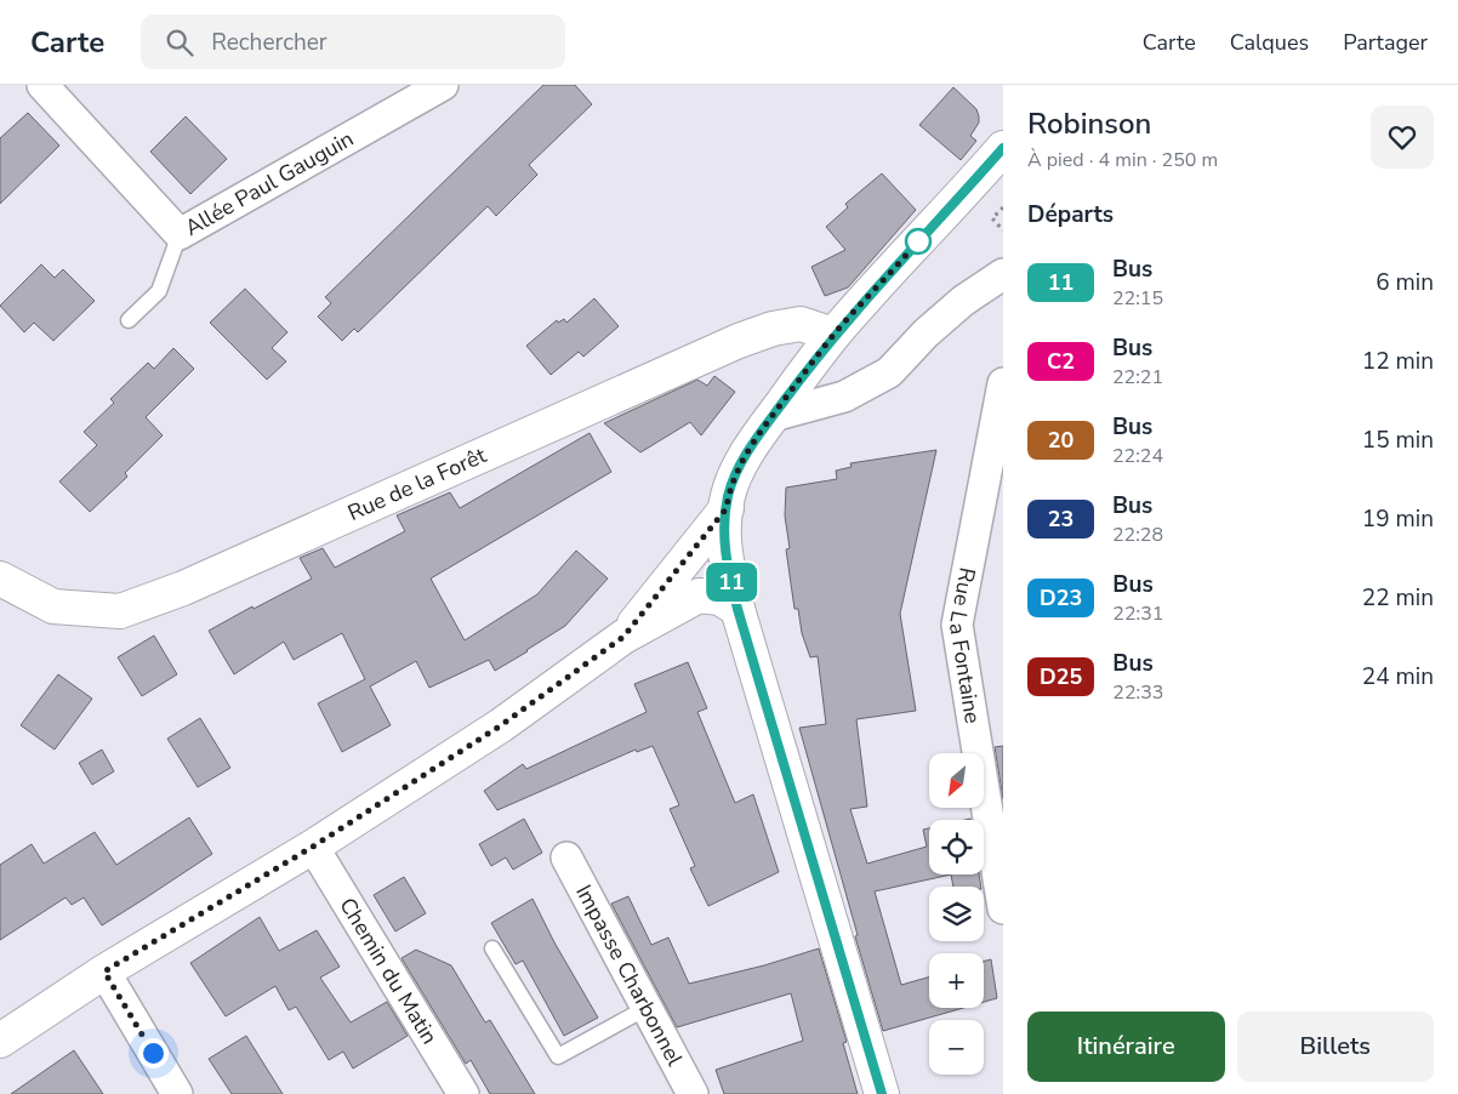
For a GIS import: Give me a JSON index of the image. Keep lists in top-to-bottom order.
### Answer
{
  "streets": {
    "street": [
      "Allée Paul Gauguin",
      "Rue de la Forêt",
      "Rue La Fontaine",
      "Chemin du Matin",
      "Impasse Charbonnel"
    ]
  },
  "lines": ["bus line 11"],
  "north": "bottom left",
  "page": {
    "header": "Carte",
    "search": "Rechercher",
    "nav": ["Carte", "Calques", "Partager"],
    "on_map": "11",
    "heading": [
      ["Robinson", "À pied · 4 min · 250 m"],
      "Départs"
    ],
    "list": [
      {
        "mark": "11",
        "name": "Bus",
        "note": "22:15",
        "value": "6 min"
      },
      {
        "mark": "C2",
        "name": "Bus",
        "note": "22:21",
        "value": "12 min"
      },
      {
        "mark": "20",
        "name": "Bus",
        "note": "22:24",
        "value": "15 min"
      },
      {
        "mark": "23",
        "name": "Bus",
        "note": "22:28",
        "value": "19 min"
      },
      {
        "mark": "D23",
        "name": "Bus",
        "note": "22:31",
        "value": "22 min"
      },
      {
        "mark": "D25",
        "name": "Bus",
        "note": "22:33",
        "value": "24 min"
      }
    ],
    "map_buttons": ["+", "−"],
    "buttons": ["Itinéraire", "Billets"]
  }
}
